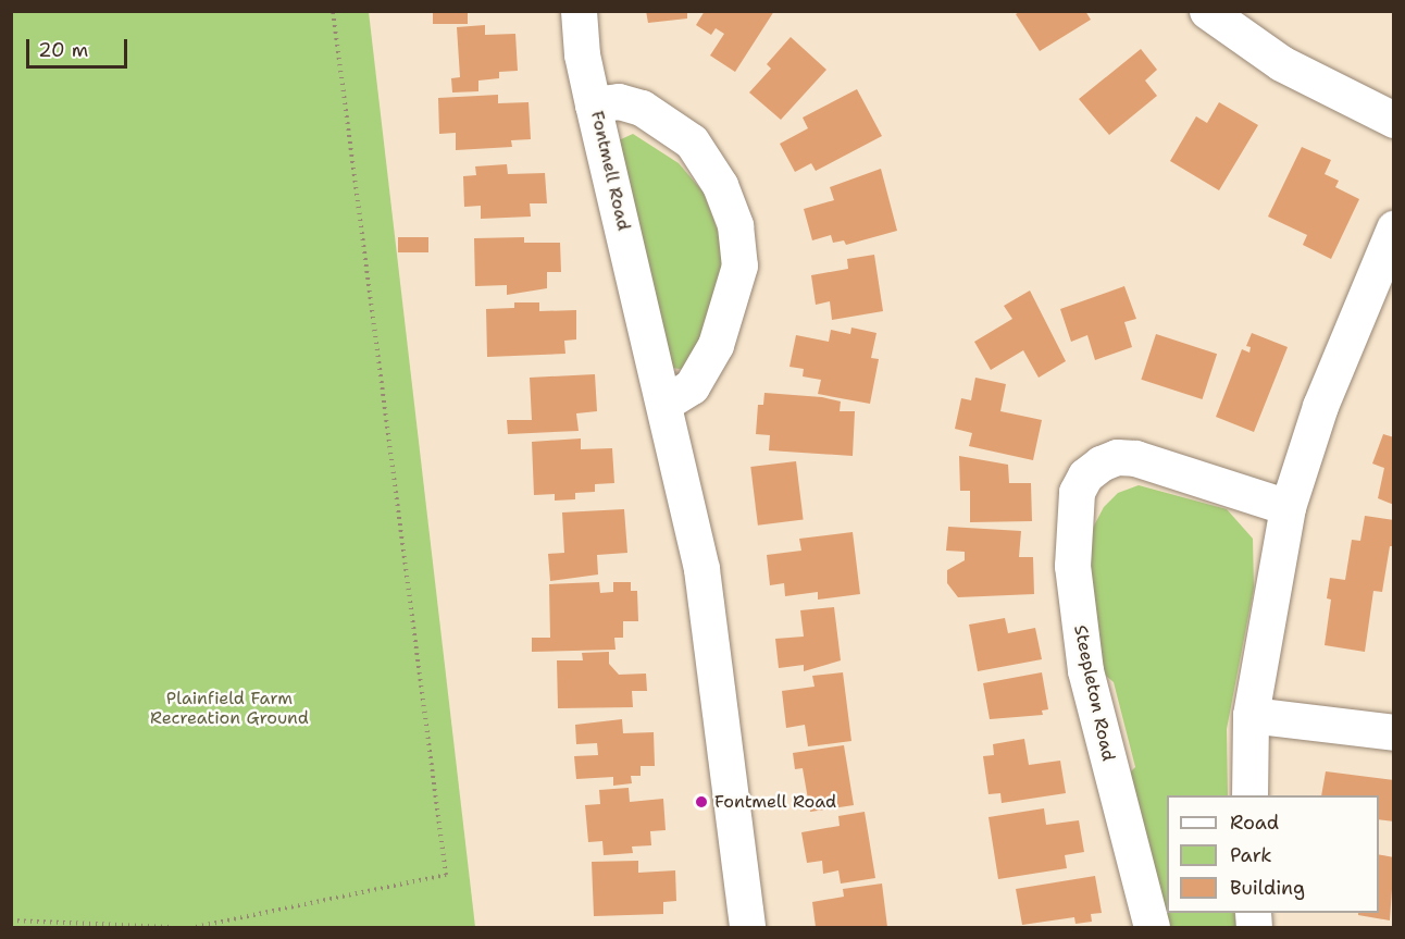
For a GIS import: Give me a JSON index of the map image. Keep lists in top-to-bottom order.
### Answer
{
  "streets": {
    "street": ["Fontmell Road", "Steepleton Road"]
  },
  "parks": ["Plainfield Farm Recreation Ground"],
  "places": ["Fontmell Road"],
  "legend": ["Road", "Park", "Building"],
  "scale_bar": "20 m"
}
